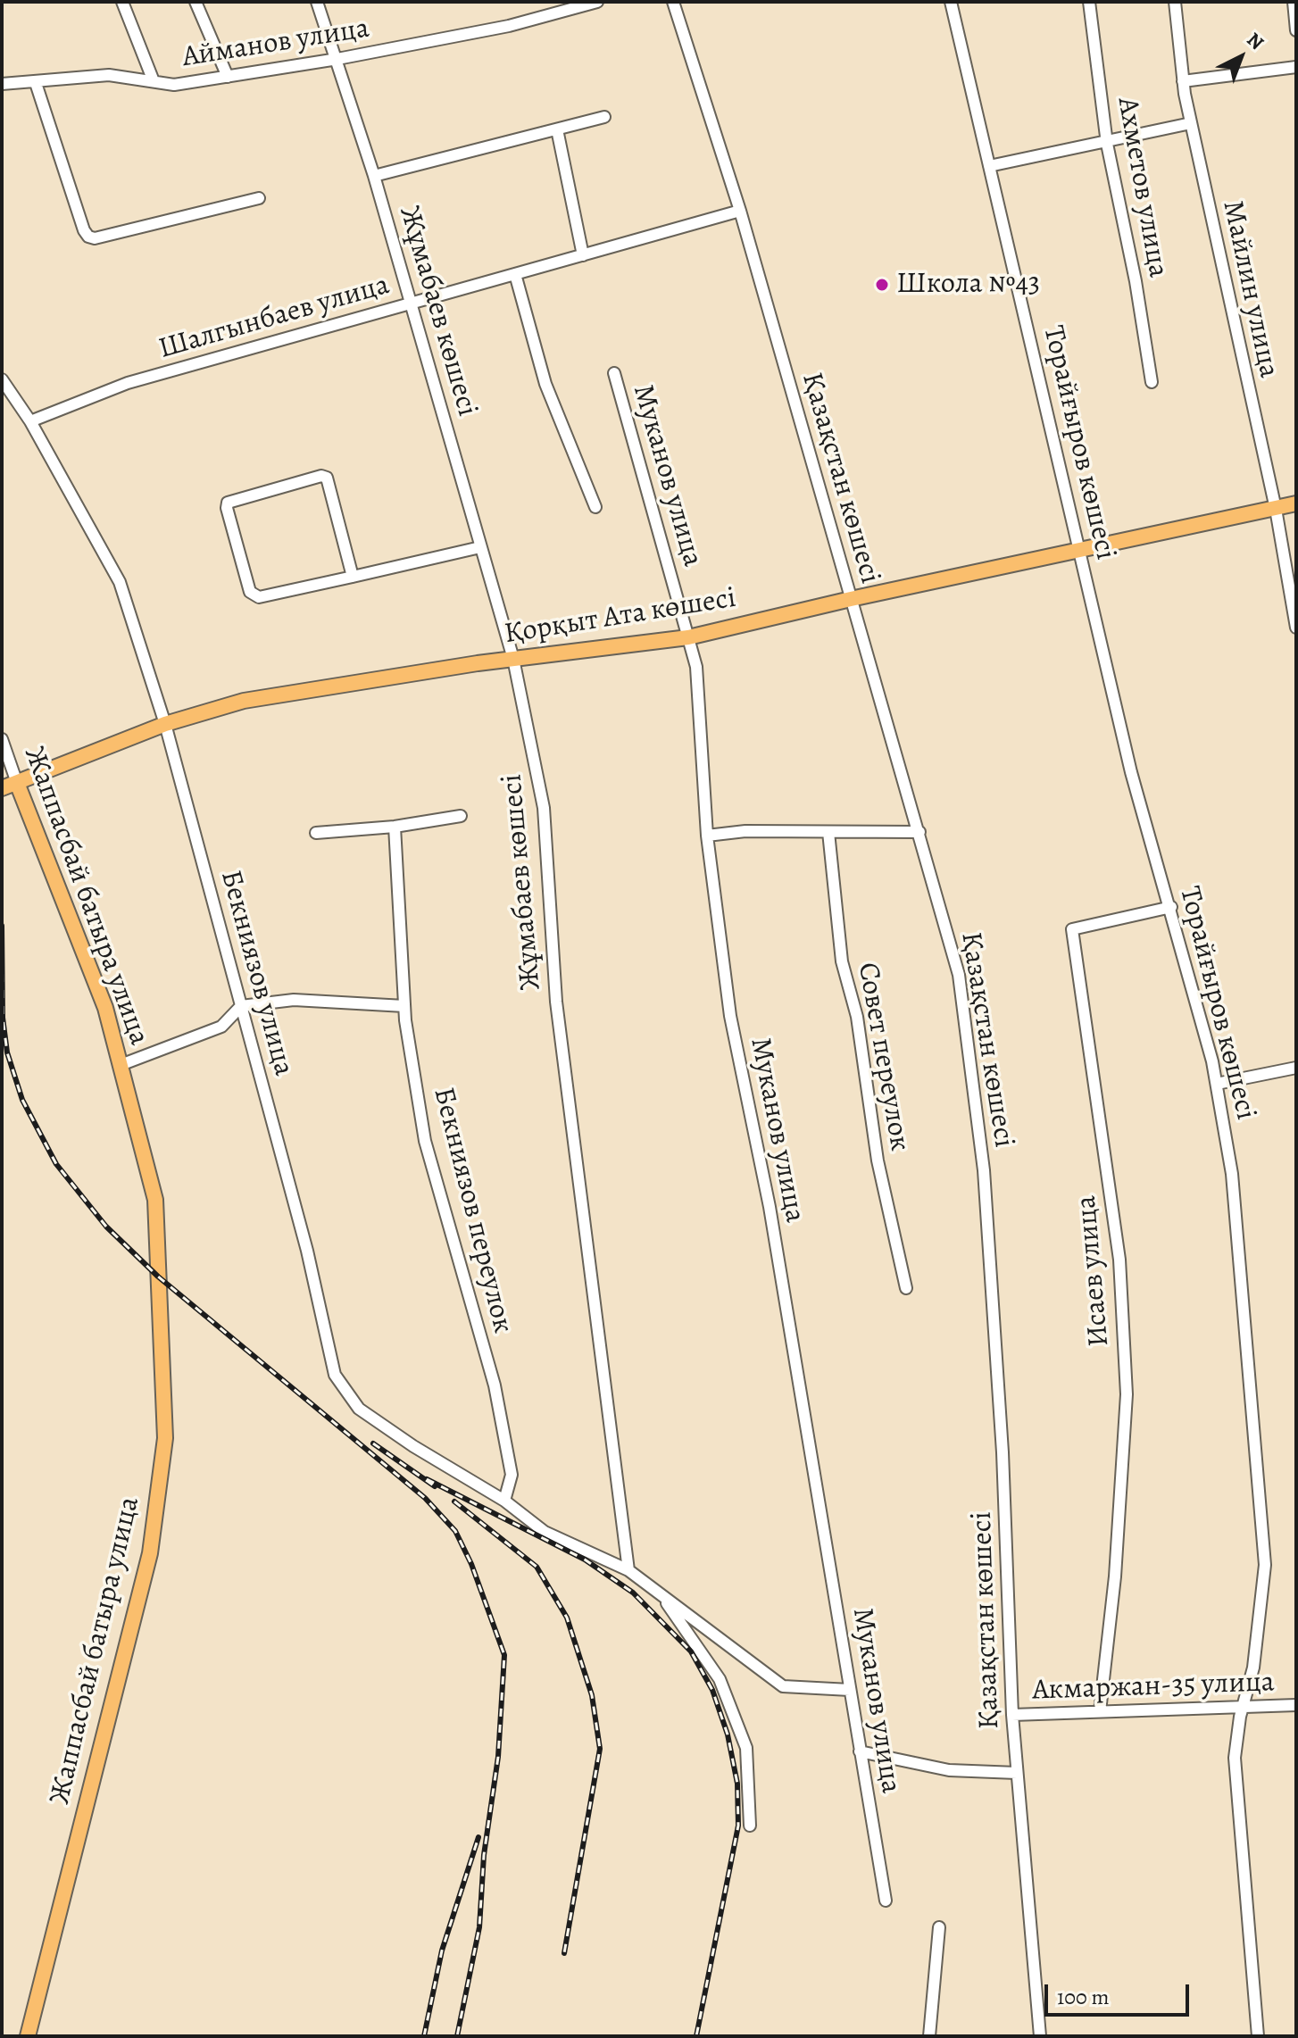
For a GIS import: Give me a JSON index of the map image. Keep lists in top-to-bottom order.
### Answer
{
  "streets": {
    "main road": ["Қорқыт Ата көшесі", "Жаппасбай батыра улица"],
    "street": [
      "Айманов улица",
      "Ахметов улица",
      "Майлин улица",
      "Жұмабаев көшесі",
      "Шалгынбаев улица",
      "Торайғыров көшесі",
      "Муканов улица",
      "Қазақстан көшесі",
      "Бекниязов улица",
      "Совет переулок",
      "Бекниязов переулок",
      "Исаев улица",
      "Акмаржан-35 улица"
    ]
  },
  "crossings": [
    ["Айманов улица", "Жұмабаев көшесі"],
    ["Майлин улица", "Қорқыт Ата көшесі"],
    ["Жұмабаев көшесі", "Шалгынбаев улица"],
    ["Жұмабаев көшесі", "Қорқыт Ата көшесі"],
    ["Жұмабаев көшесі", "Бекниязов улица"],
    ["Шалгынбаев улица", "Қазақстан көшесі"],
    ["Шалгынбаев улица", "Бекниязов улица"],
    ["Торайғыров көшесі", "Қорқыт Ата көшесі"],
    ["Торайғыров көшесі", "Исаев улица"],
    ["Торайғыров көшесі", "Акмаржан-35 улица"],
    ["Муканов улица", "Қорқыт Ата көшесі"],
    ["Муканов улица", "Бекниязов улица"],
    ["Қазақстан көшесі", "Қорқыт Ата көшесі"],
    ["Қазақстан көшесі", "Акмаржан-35 улица"],
    ["Қорқыт Ата көшесі", "Жаппасбай батыра улица"],
    ["Қорқыт Ата көшесі", "Бекниязов улица"],
    ["Бекниязов улица", "Бекниязов переулок"],
    ["Исаев улица", "Акмаржан-35 улица"]
  ],
  "places": ["Школа №43"],
  "scale_bar": "100 m",
  "north": "top right"
}
